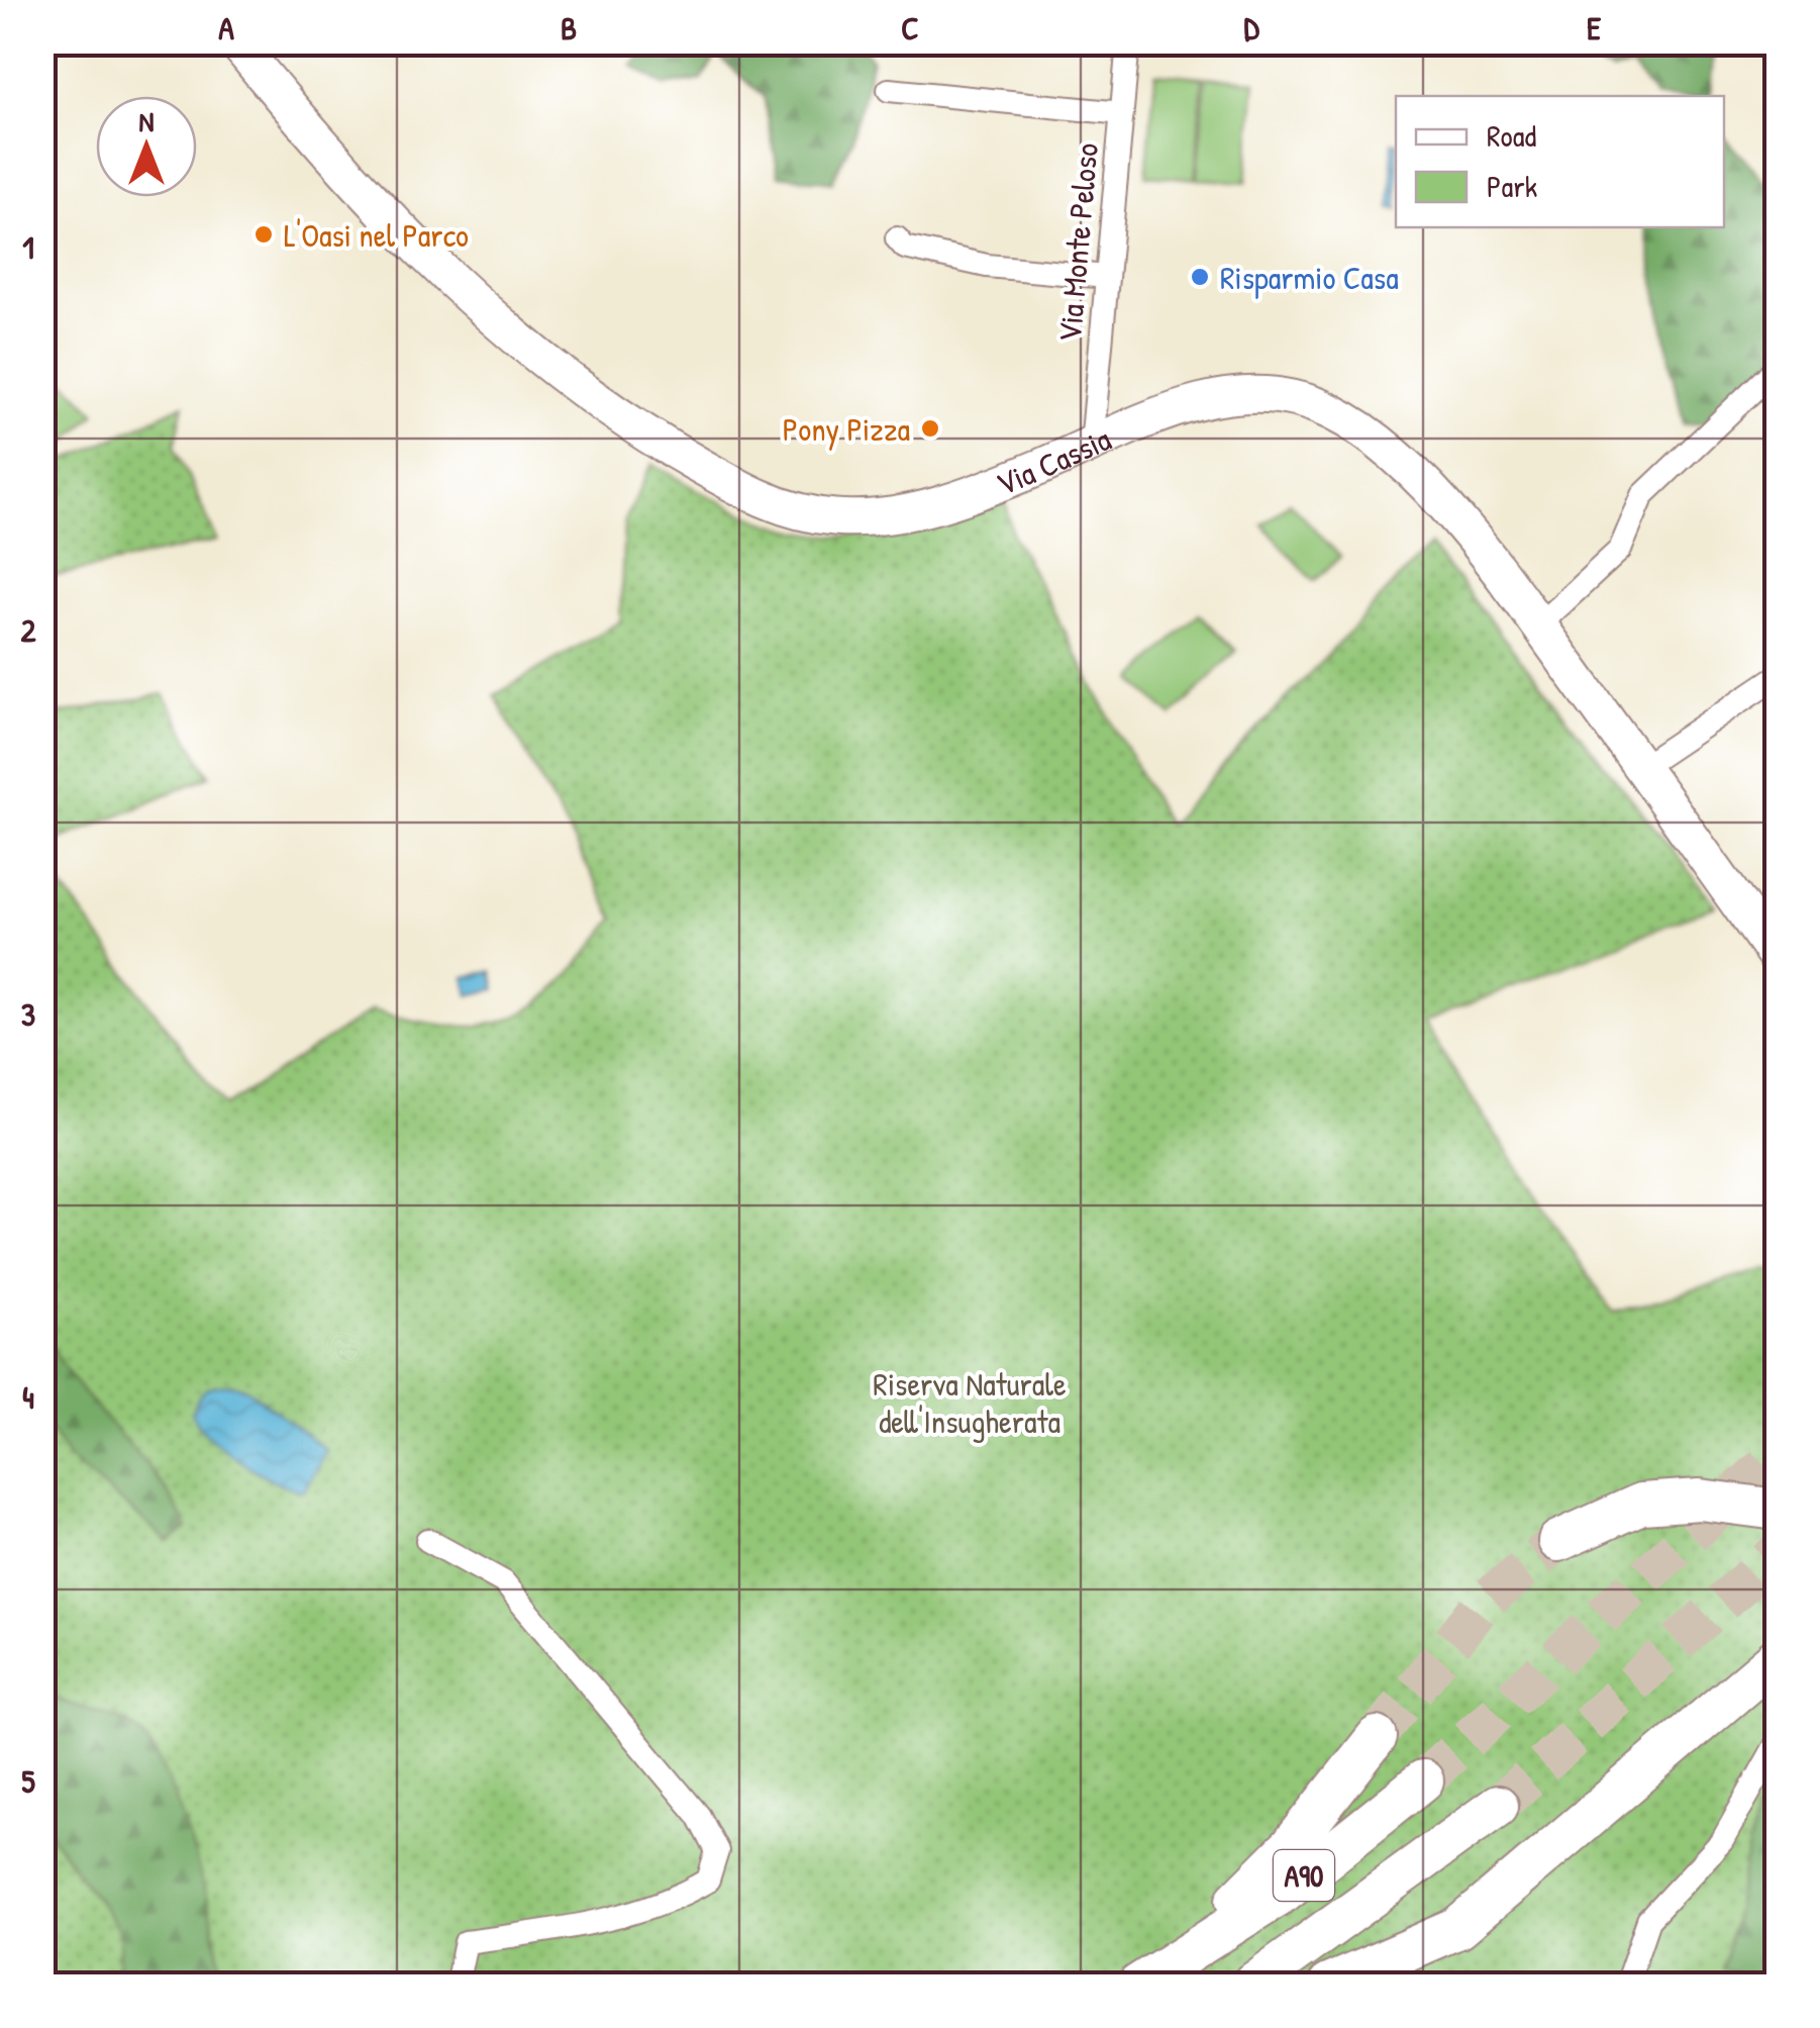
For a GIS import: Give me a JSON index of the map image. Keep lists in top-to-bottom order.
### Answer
{
  "streets": {
    "highway": ["A90"],
    "main road": ["Via Cassia"],
    "street": ["Via Monte Peloso"]
  },
  "crossings": [
    ["Via Monte Peloso", "Via Cassia"]
  ],
  "parks": ["Riserva Naturale dell'Insugherata"],
  "places": ["L'Oasi nel Parco", "Risparmio Casa", "Pony Pizza"],
  "legend": ["Road", "Park"],
  "north": "top",
  "grid": {
    "columns": [
      "A",
      "B",
      "C",
      "D",
      "E"
    ],
    "rows": [
      "1",
      "2",
      "3",
      "4",
      "5"
    ]
  }
}
